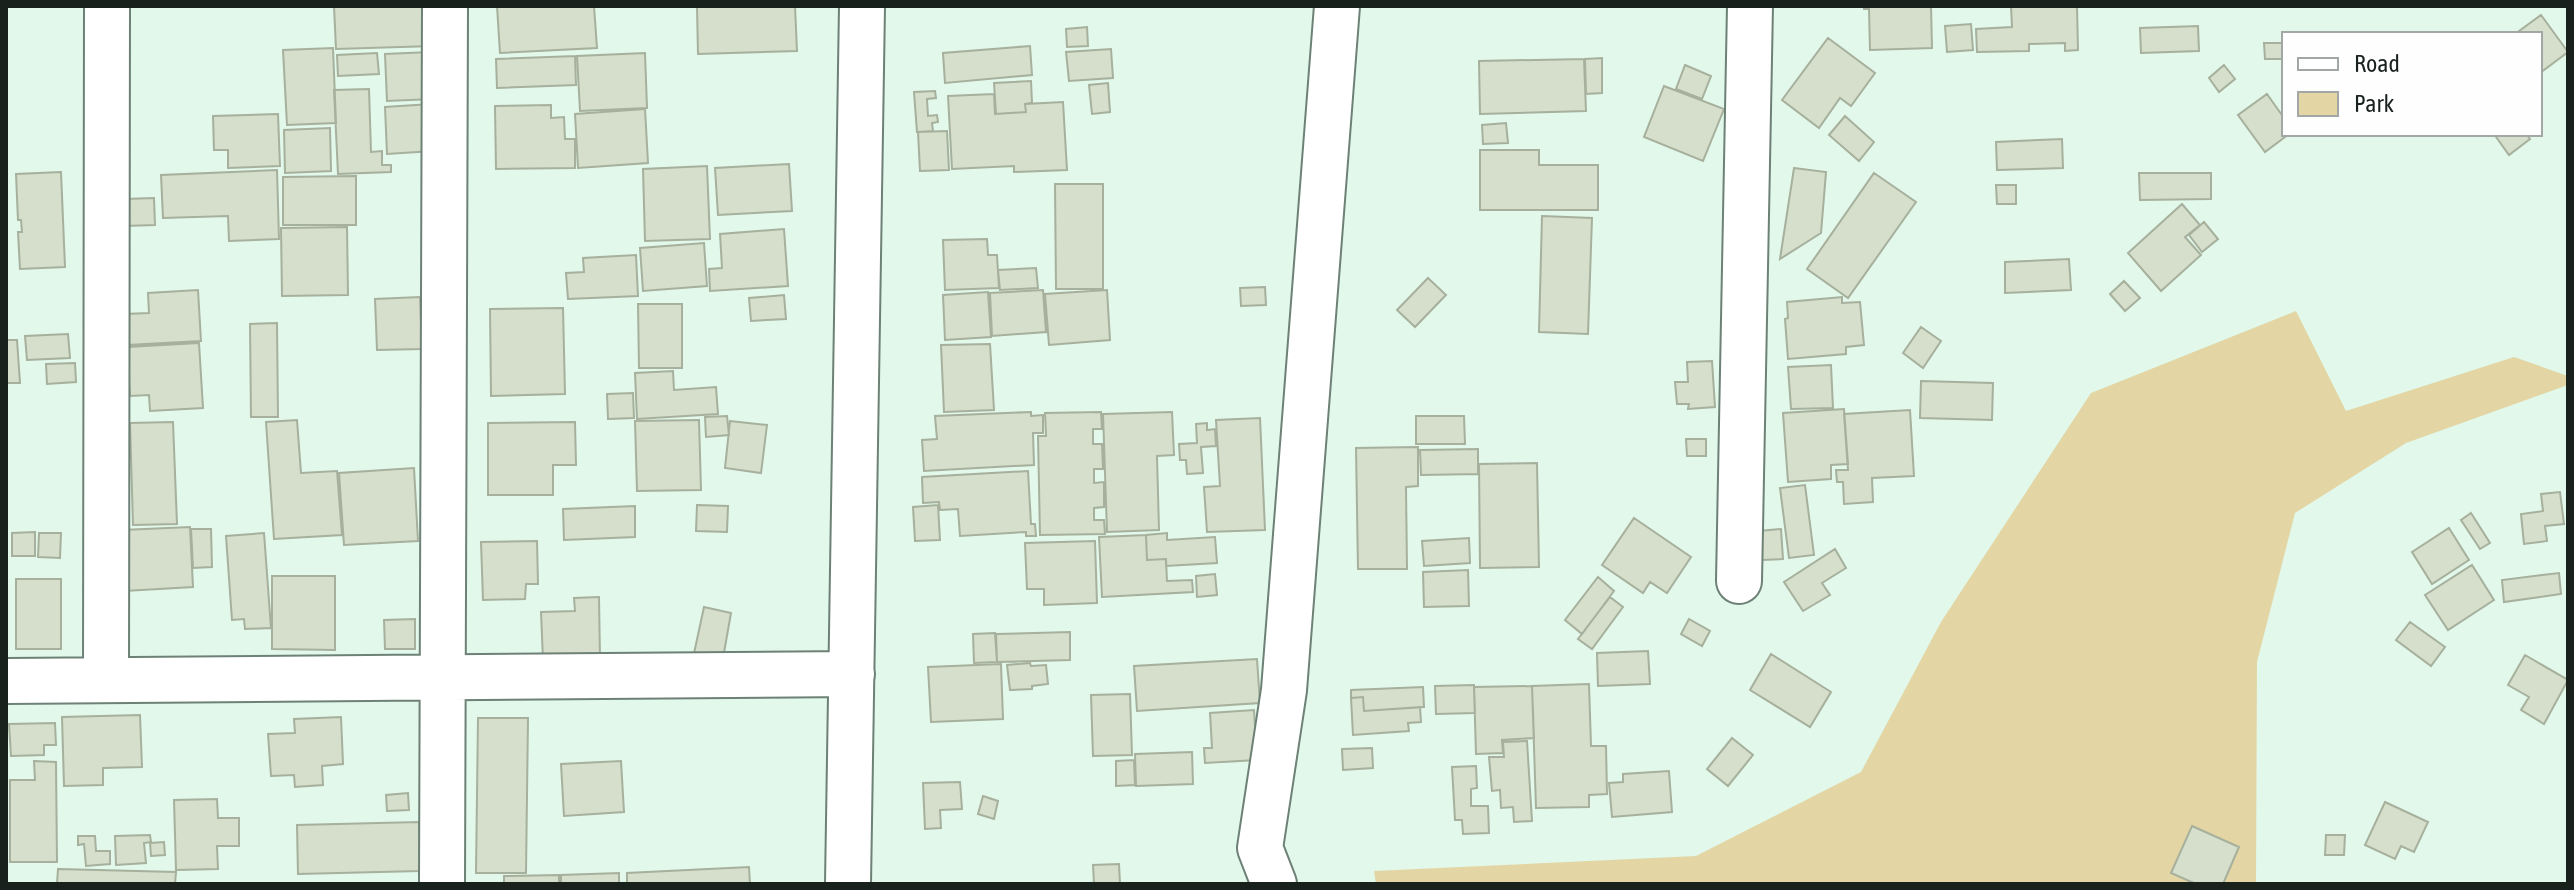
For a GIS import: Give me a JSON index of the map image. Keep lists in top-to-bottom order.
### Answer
{
  "legend": ["Road", "Park"]
}
